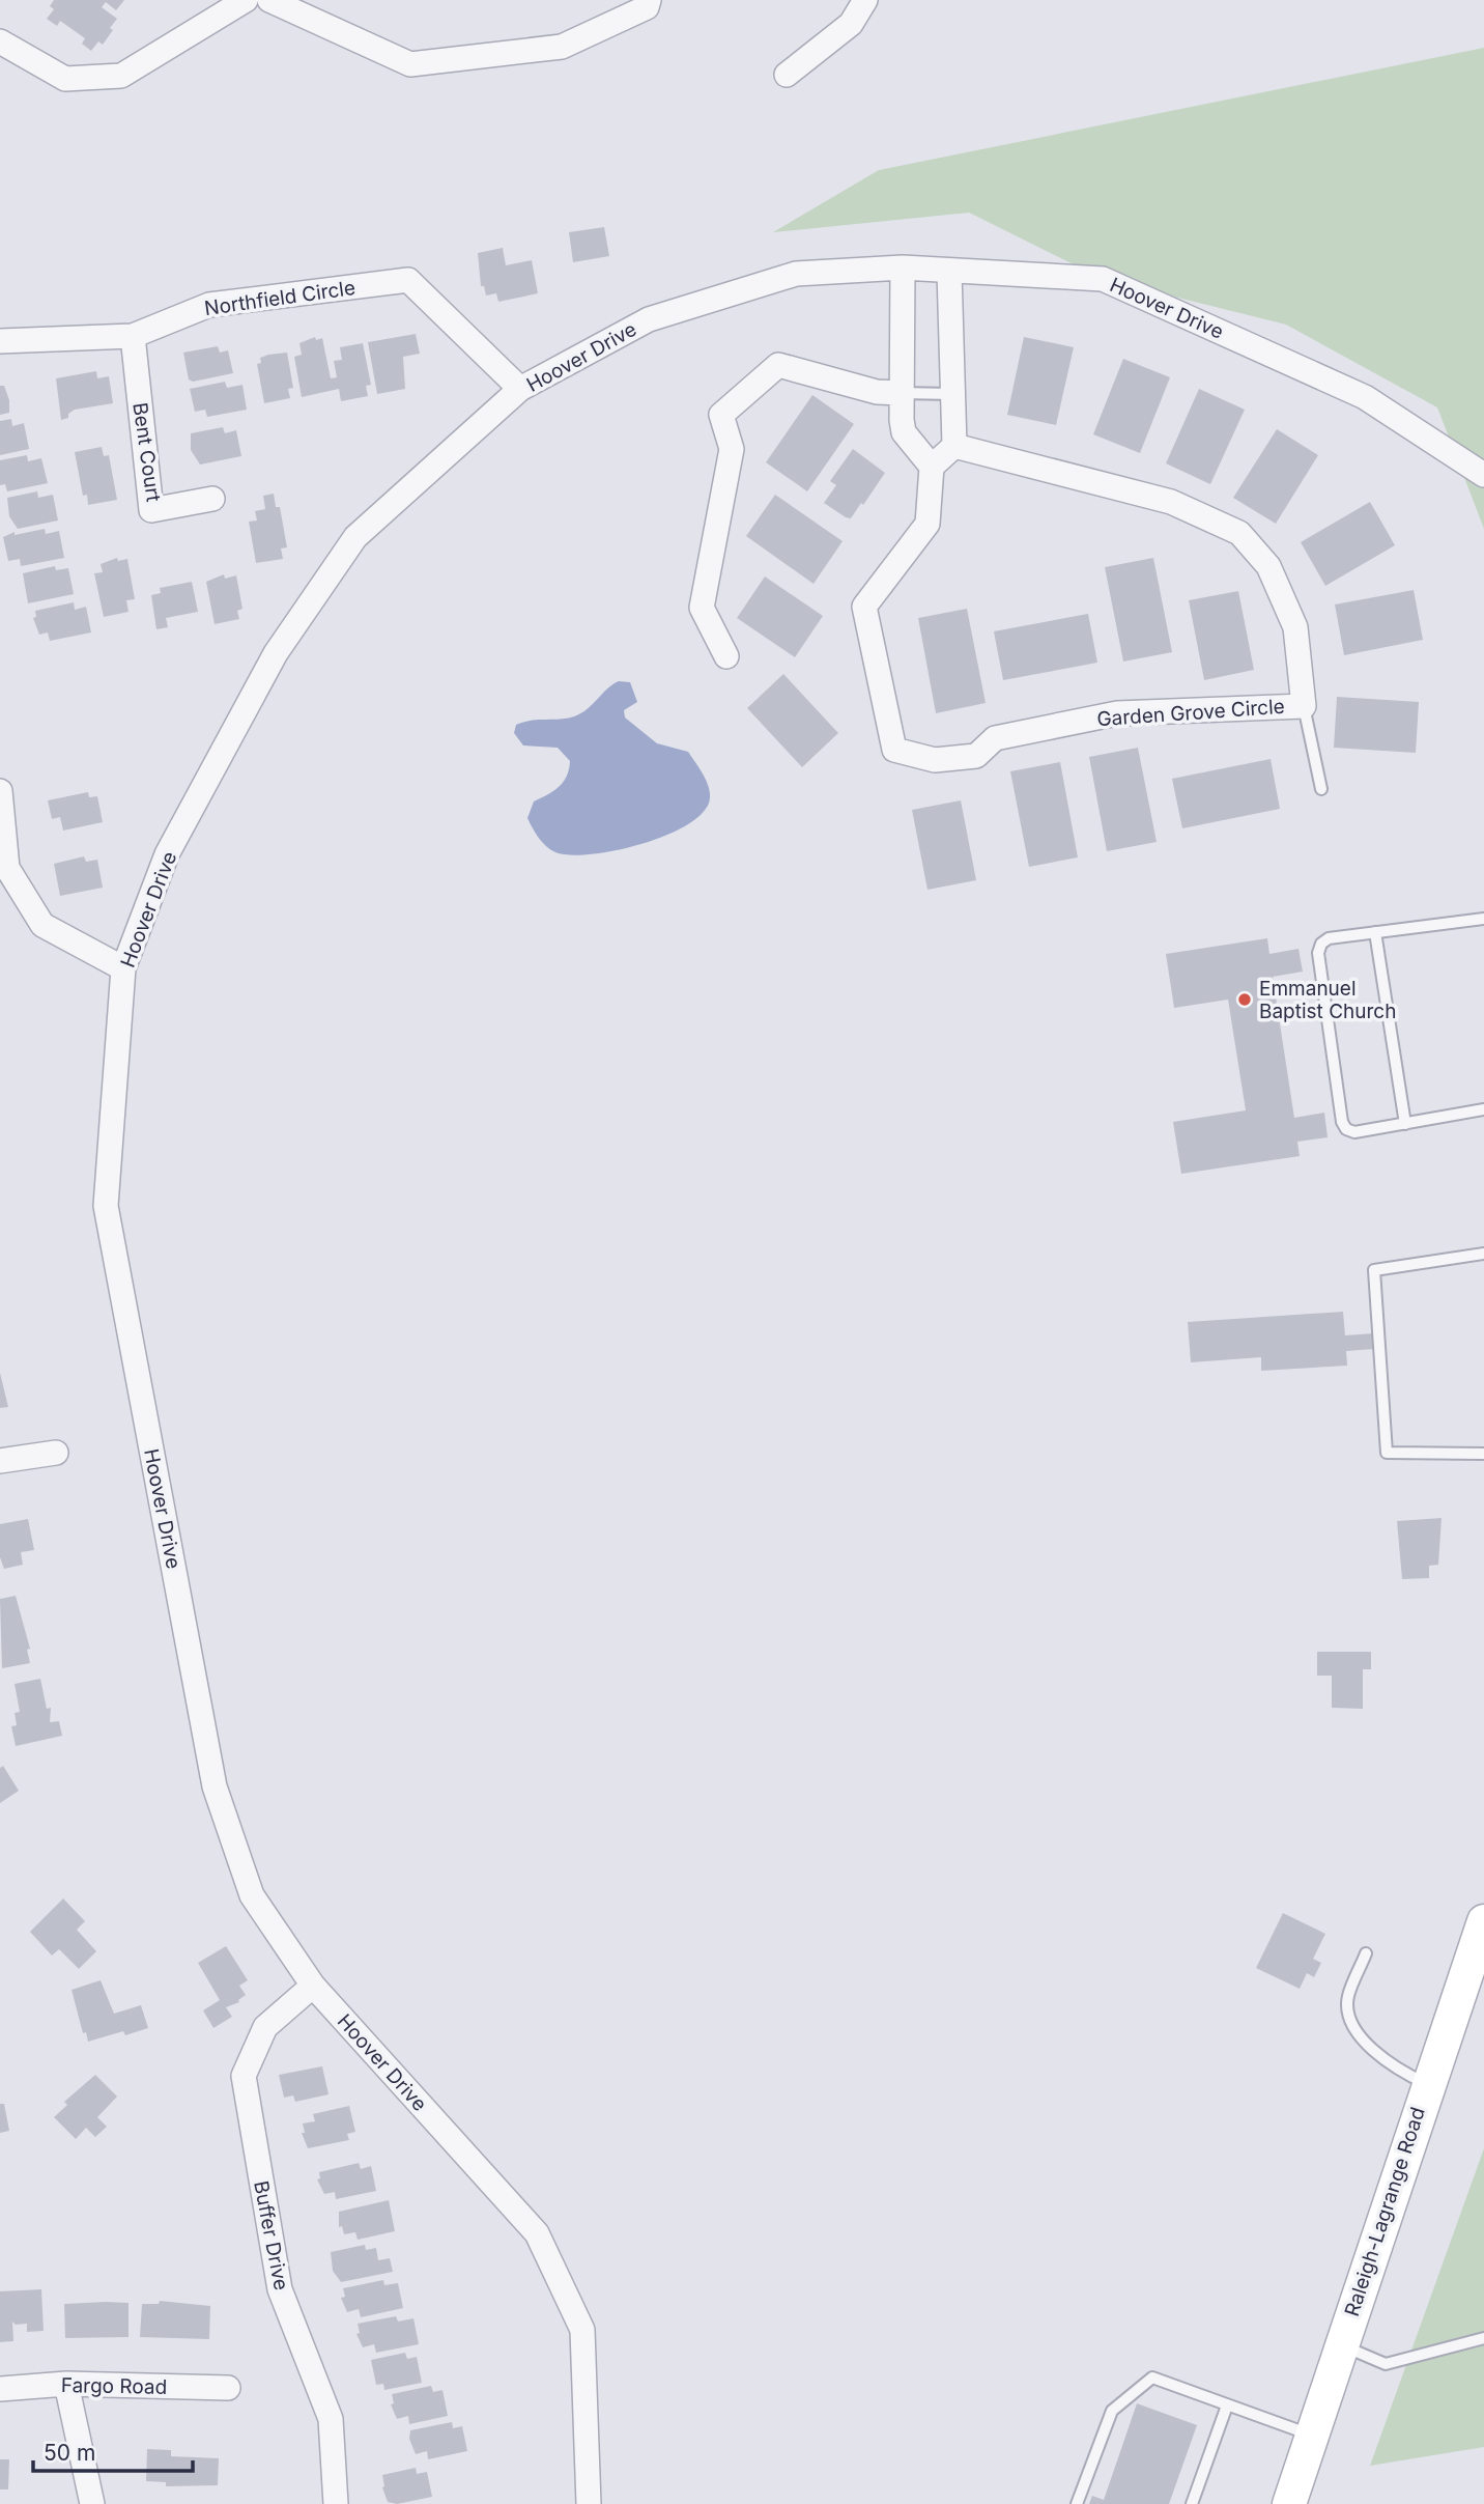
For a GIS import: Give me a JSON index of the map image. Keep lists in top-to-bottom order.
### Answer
{
  "streets": {
    "main road": ["Raleigh-Lagrange Road"],
    "street": [
      "Northfield Circle",
      "Hoover Drive",
      "Bent Court",
      "Garden Grove Circle",
      "Buffer Drive",
      "Fargo Road"
    ]
  },
  "crossings": [
    ["Northfield Circle", "Hoover Drive"],
    ["Northfield Circle", "Bent Court"],
    ["Hoover Drive", "Buffer Drive"]
  ],
  "places": ["Emmanuel Baptist Church"],
  "scale_bar": "50 m"
}
